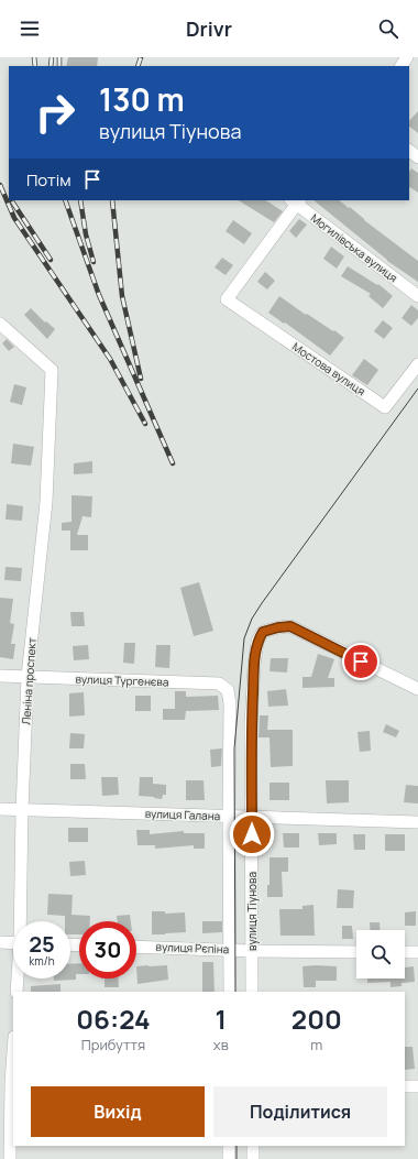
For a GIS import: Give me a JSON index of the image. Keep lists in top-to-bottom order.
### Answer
{
  "streets": {
    "street": [
      "Могилівська вулиця",
      "Мостова вулиця",
      "вулиця Тургенєва",
      "Леніна проспект",
      "вулиця Галана",
      "вулиця Тіунова",
      "вулиця Рєпіна"
    ]
  },
  "crossings": [
    ["Могилівська вулиця", "Мостова вулиця"],
    ["вулиця Тургенєва", "Леніна проспект"],
    ["вулиця Тургенєва", "вулиця Тіунова"],
    ["Леніна проспект", "вулиця Галана"],
    ["вулиця Галана", "вулиця Тіунова"],
    ["вулиця Тіунова", "вулиця Рєпіна"]
  ],
  "page": {
    "header": "Drivr",
    "turn": ["130 m", "вулиця Тіунова"],
    "then": "Потім",
    "speed": "25 km/h",
    "limit": "30",
    "eta": [
      "06:24",
      "Прибуття",
      "1",
      "хв",
      "200",
      "m"
    ],
    "buttons": ["Вихід", "Поділитися"]
  }
}
